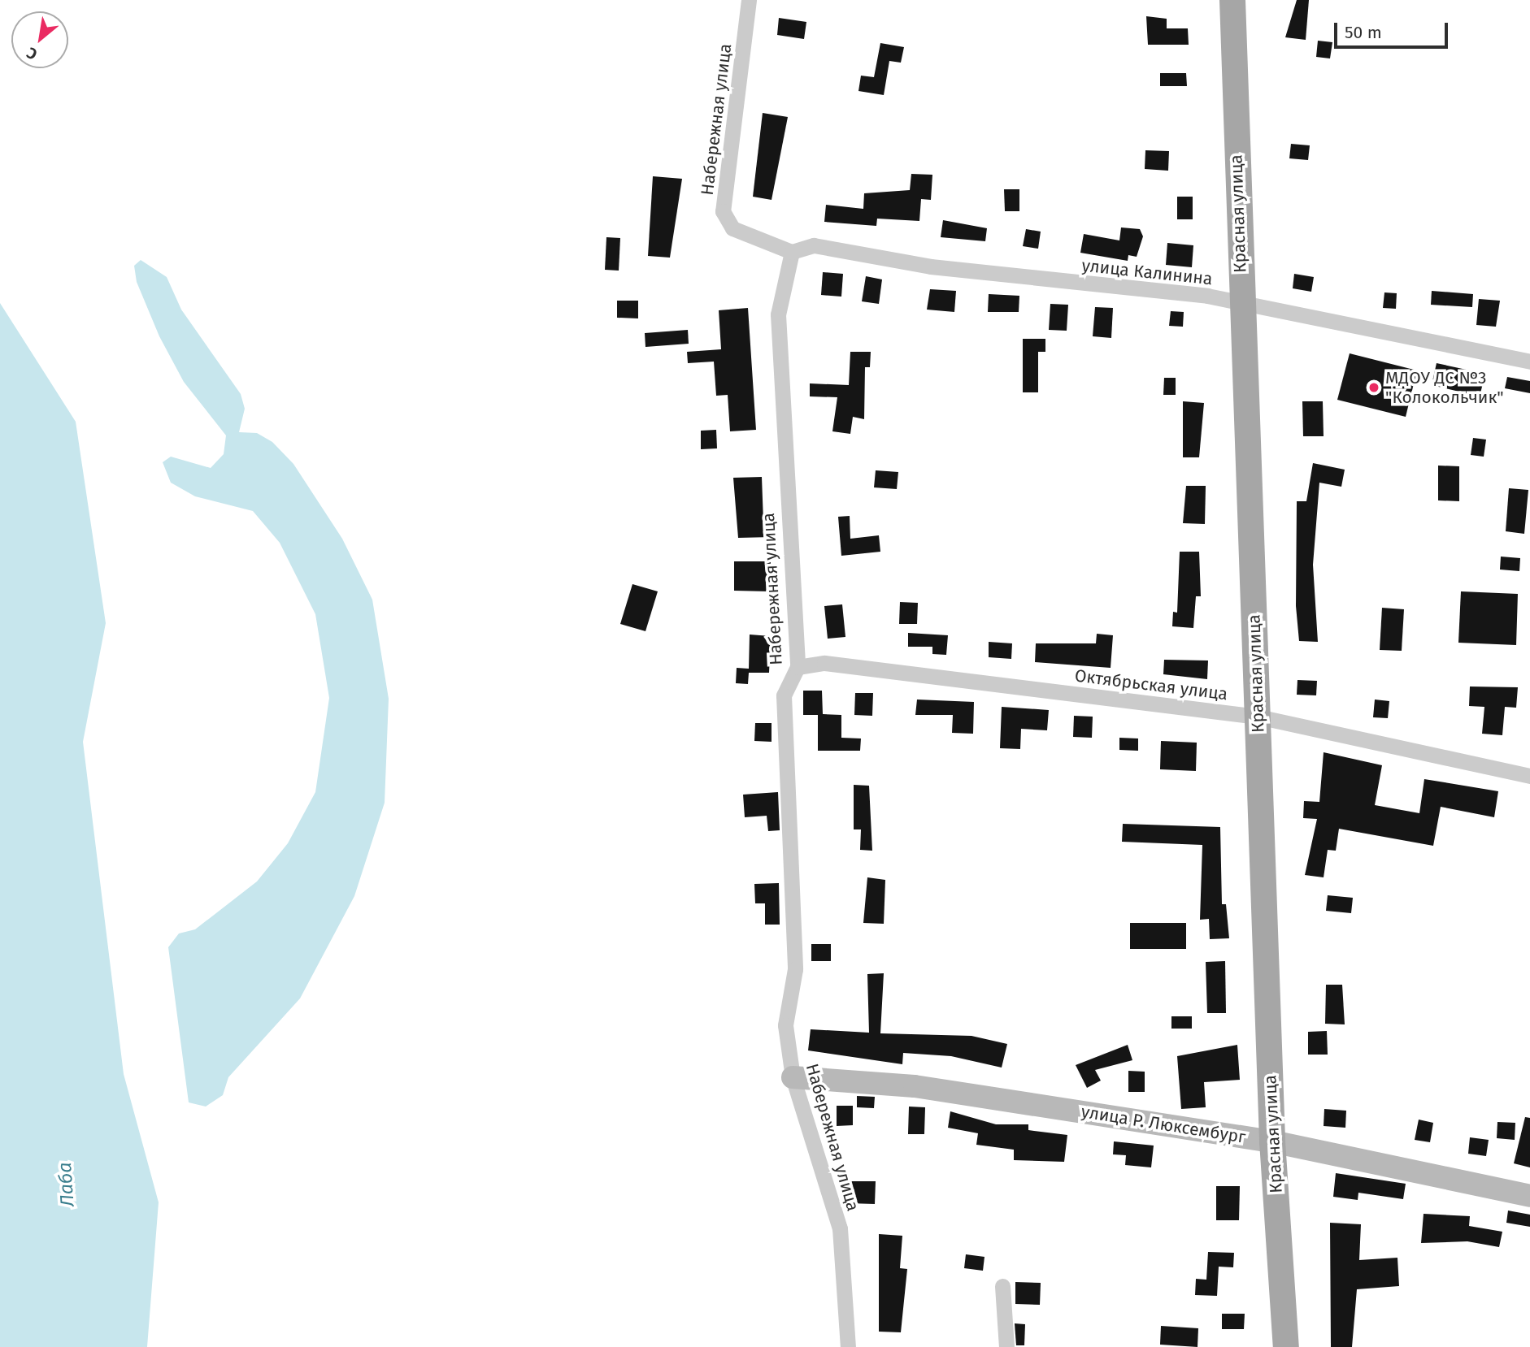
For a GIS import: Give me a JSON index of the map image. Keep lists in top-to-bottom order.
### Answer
{
  "streets": {
    "main road": ["Красная улица"],
    "street": [
      "Набережная улица",
      "улица Калинина",
      "Октябрьская улица",
      "улица Р. Люксембург"
    ]
  },
  "crossings": [
    ["Набережная улица", "улица Калинина"],
    ["Набережная улица", "Октябрьская улица"],
    ["Набережная улица", "улица Р. Люксембург"],
    ["Красная улица", "улица Калинина"],
    ["Красная улица", "Октябрьская улица"],
    ["Красная улица", "улица Р. Люксембург"]
  ],
  "water": ["Лаба"],
  "places": ["МДОУ ДС №3 \"Колокольчик\""],
  "scale_bar": "50 m",
  "north": "bottom left"
}
